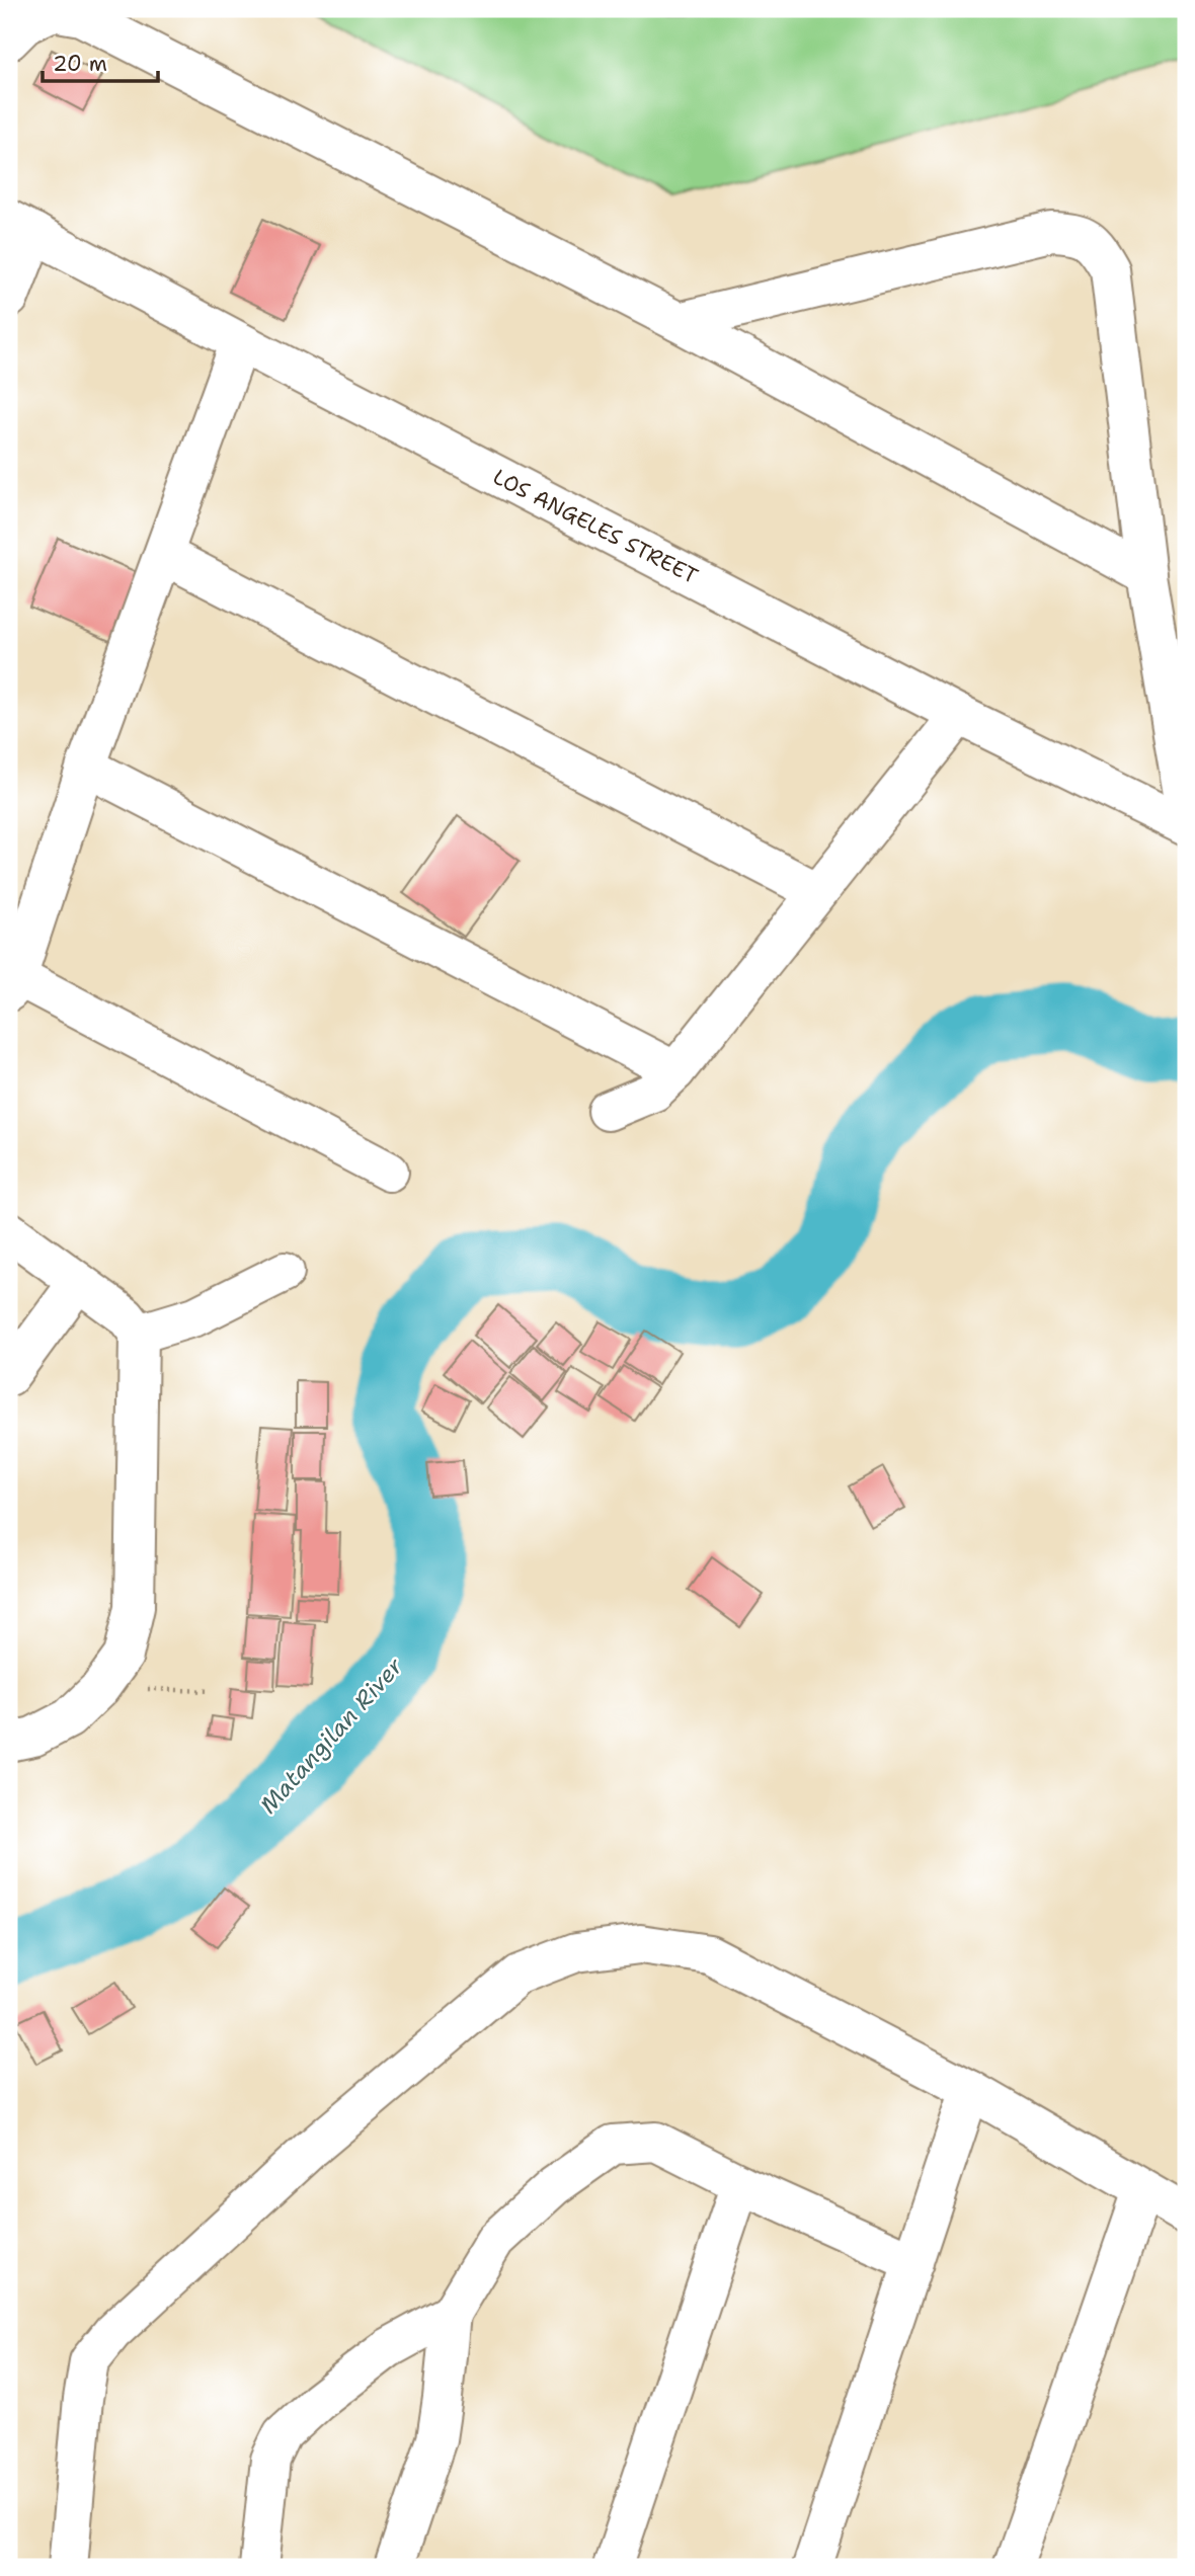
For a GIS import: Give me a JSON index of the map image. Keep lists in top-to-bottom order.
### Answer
{
  "streets": {
    "street": ["LOS ANGELES STREET"]
  },
  "water": ["Matangilan River"],
  "scale_bar": "20 m"
}
